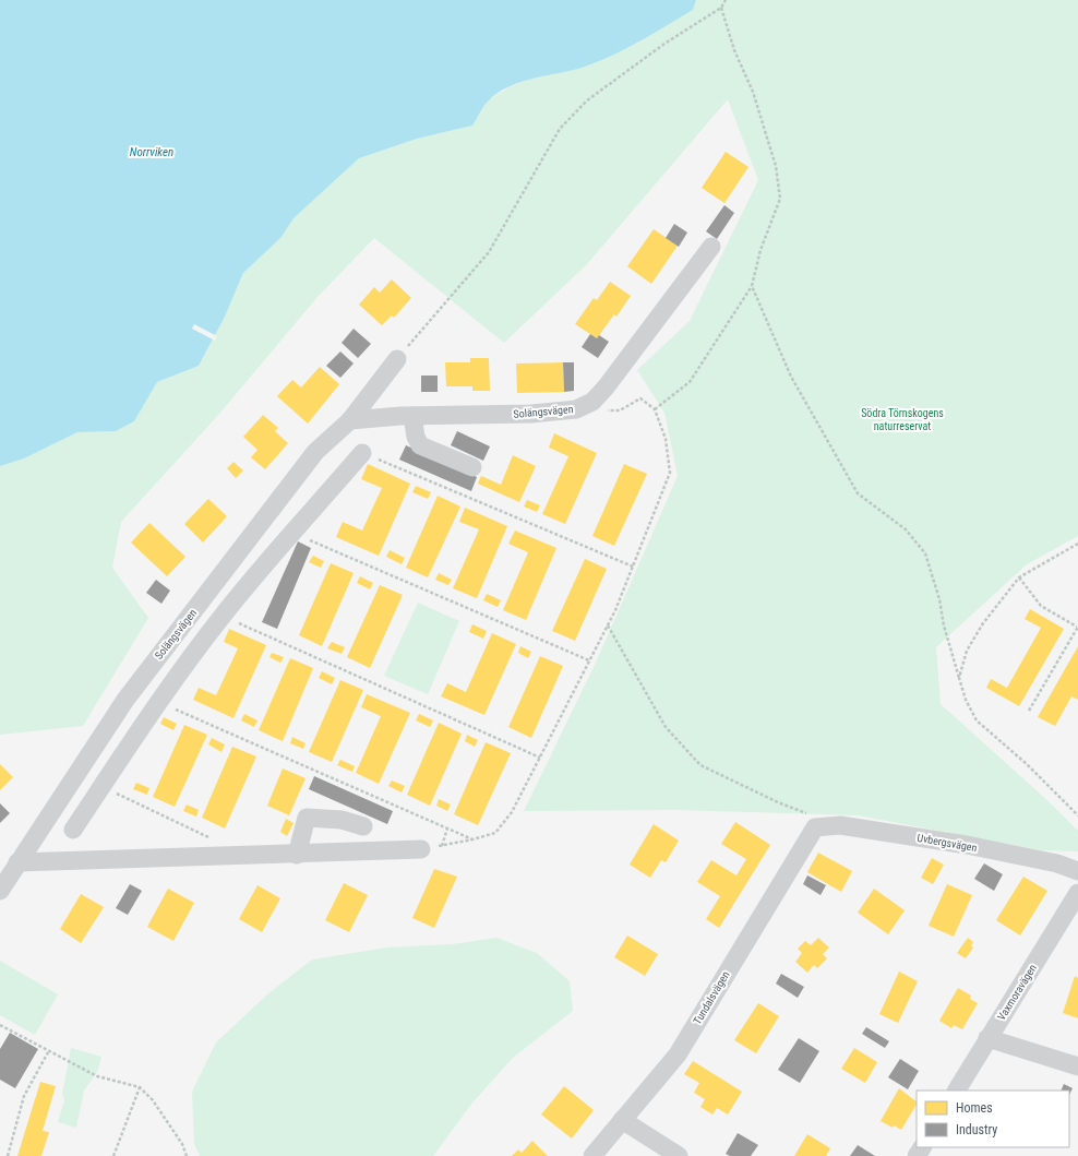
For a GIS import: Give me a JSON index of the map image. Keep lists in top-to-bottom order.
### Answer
{
  "streets": {
    "street": [
      "Solängsvägen",
      "Uvbergsvägen",
      "Vaxmoravägen",
      "Tundalsvägen"
    ]
  },
  "crossings": [
    ["Uvbergsvägen", "Tundalsvägen"]
  ],
  "water": ["Norrviken"],
  "parks": ["Södra Törnskogens naturreservat"],
  "legend": ["Homes", "Industry"]
}
